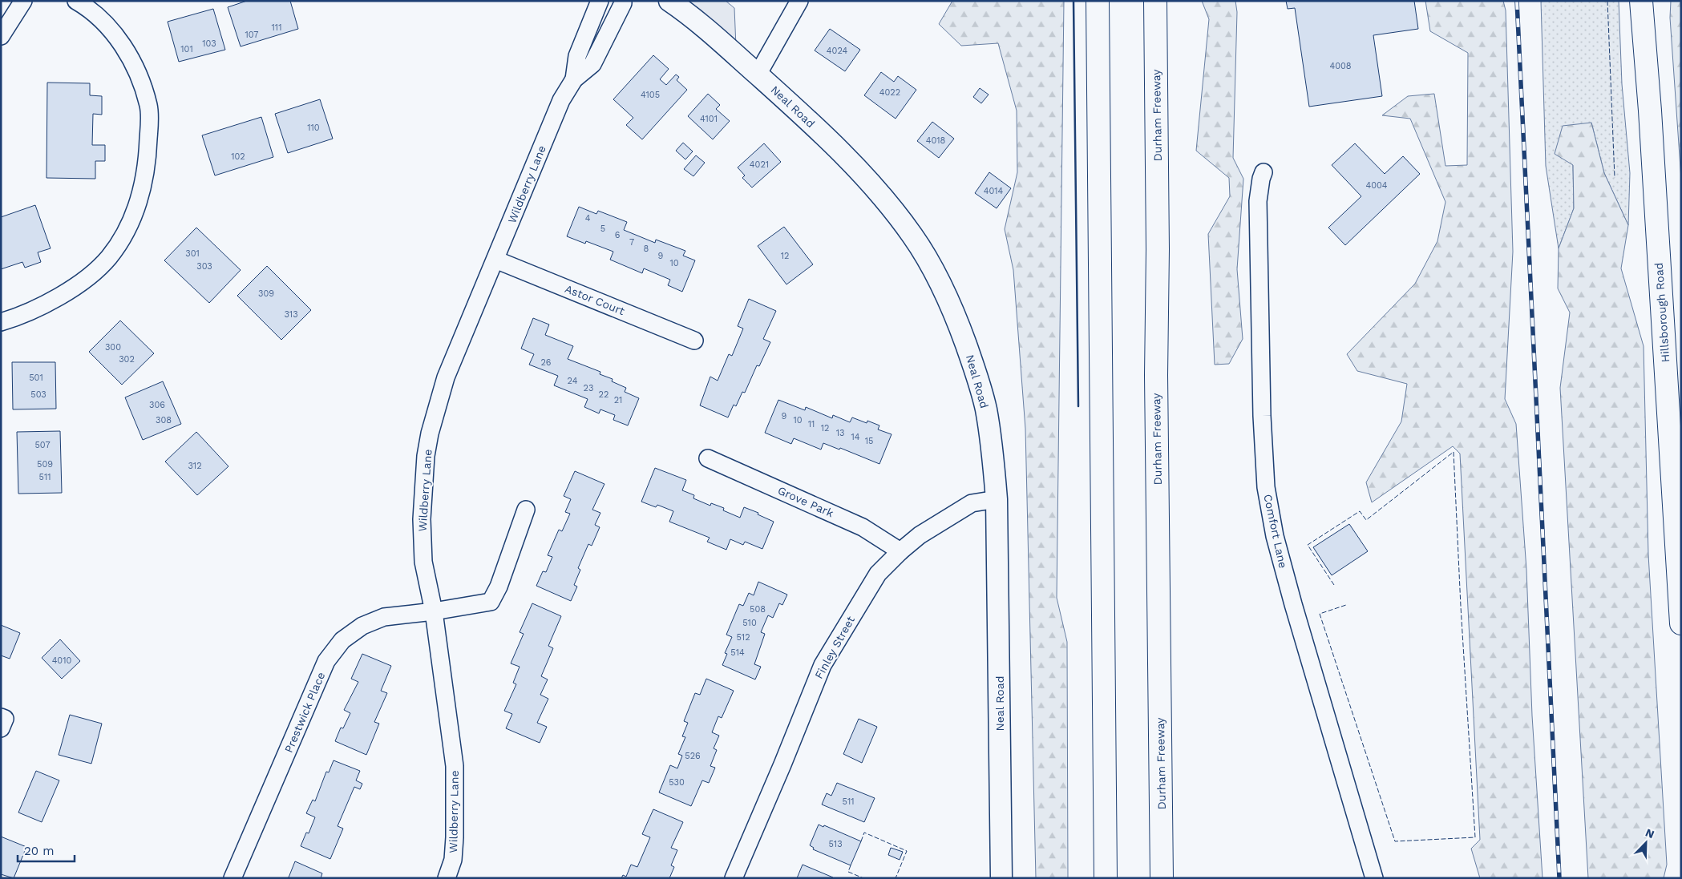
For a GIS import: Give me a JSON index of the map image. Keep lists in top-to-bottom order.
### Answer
{
  "streets": {
    "main road": ["Durham Freeway", "Hillsborough Road"],
    "street": [
      "Neal Road",
      "Wildberry Lane",
      "Astor Court",
      "Grove Park",
      "Comfort Lane",
      "Finley Street",
      "Prestwick Place"
    ]
  },
  "crossings": [
    ["Neal Road", "Finley Street"],
    ["Wildberry Lane", "Astor Court"],
    ["Wildberry Lane", "Prestwick Place"],
    ["Grove Park", "Finley Street"]
  ],
  "house_numbers": [
    "111",
    "107",
    "103",
    "101",
    "4024",
    "4008",
    "4022",
    "4105",
    "4101",
    "110",
    "4018",
    "102",
    "4021",
    "4004",
    "4014",
    "4",
    "5",
    "6",
    "7",
    "8",
    "301",
    "9",
    "12",
    "10",
    "303",
    "309",
    "313",
    "300",
    "302",
    "26",
    "501",
    "24",
    "23",
    "503",
    "22",
    "21",
    "306",
    "9",
    "308",
    "10",
    "11",
    "12",
    "13",
    "14",
    "15",
    "507",
    "509",
    "312",
    "511",
    "508",
    "510",
    "512",
    "514",
    "4010",
    "526",
    "530",
    "511",
    "513"
  ],
  "scale_bar": "20 m",
  "north": "top right"
}
